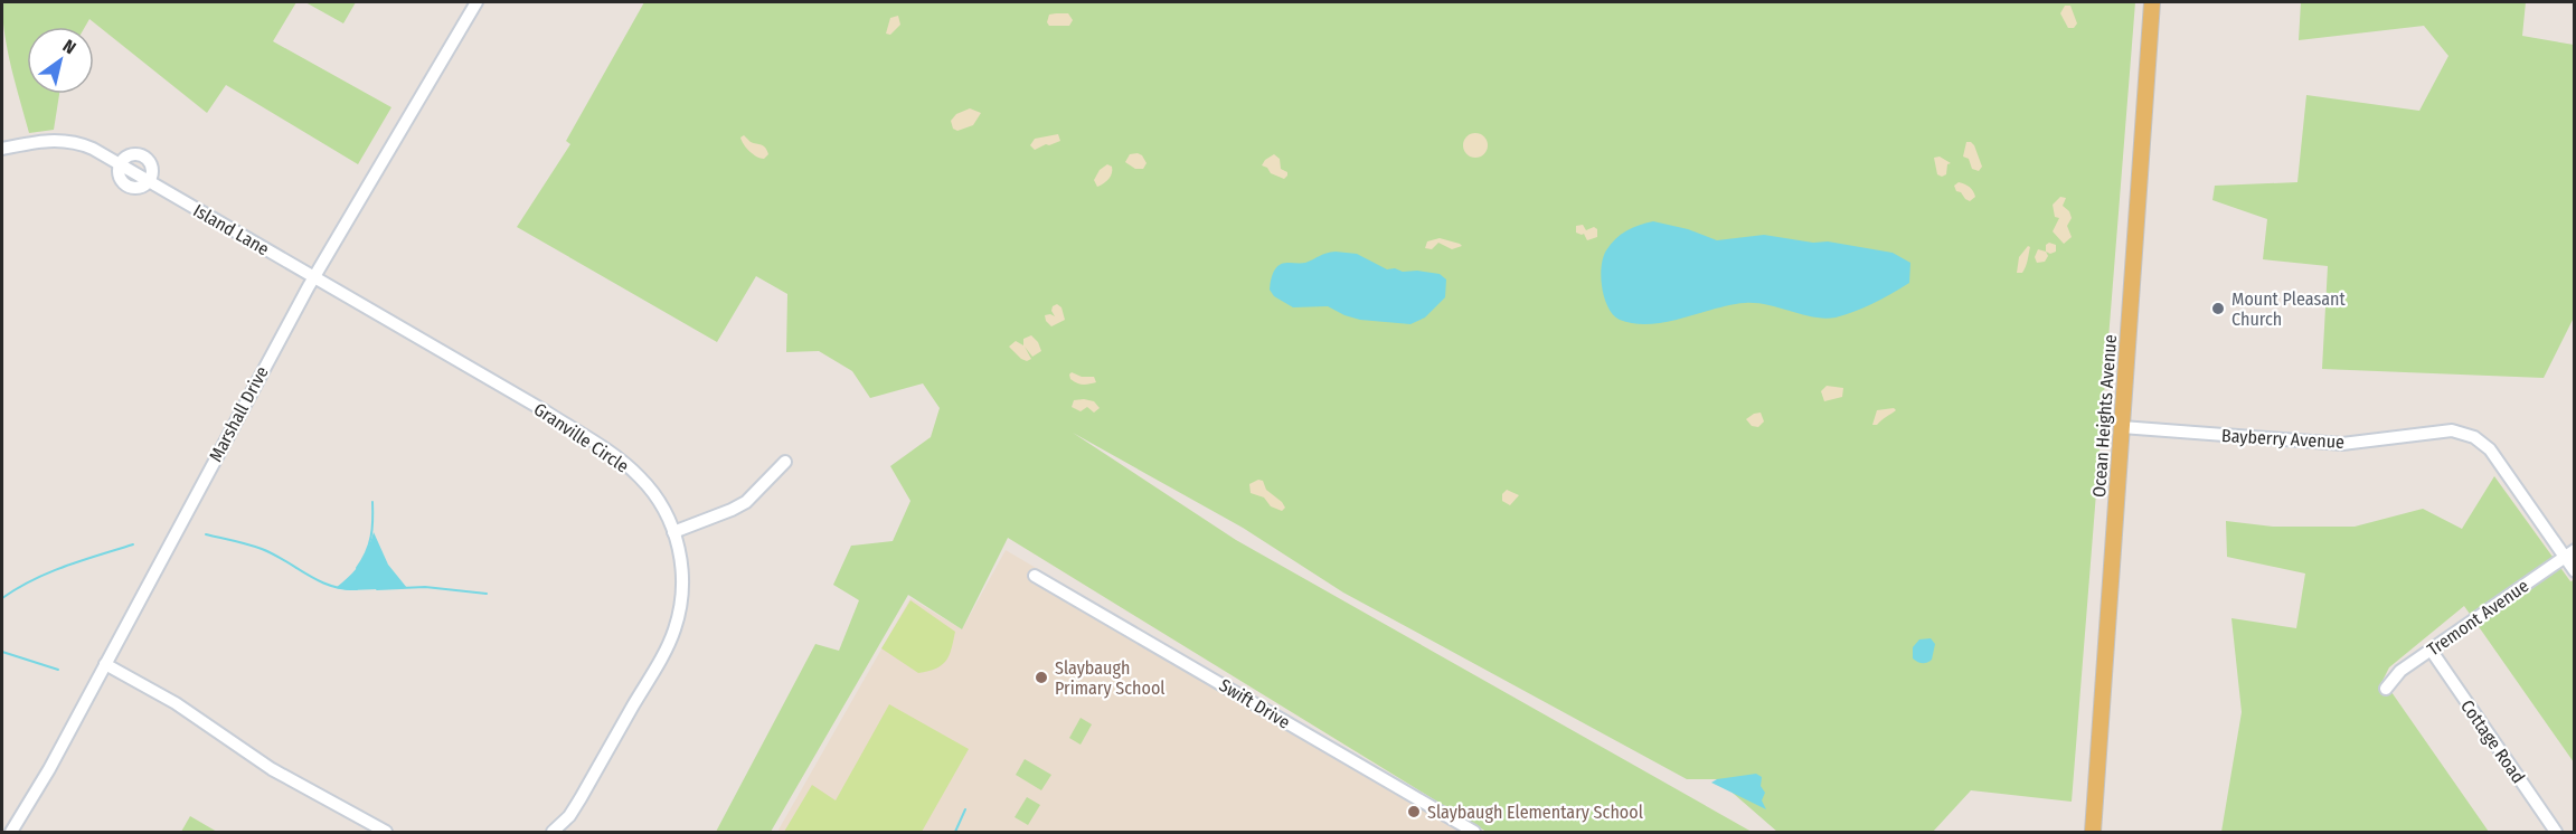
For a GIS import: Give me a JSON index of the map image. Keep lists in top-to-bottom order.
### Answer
{
  "streets": {
    "main road": ["Ocean Heights Avenue"],
    "street": [
      "Island Lane",
      "Marshall Drive",
      "Granville Circle",
      "Bayberry Avenue",
      "Tremont Avenue",
      "Swift Drive",
      "Cottage Road"
    ]
  },
  "crossings": [
    ["Island Lane", "Marshall Drive"],
    ["Island Lane", "Granville Circle"],
    ["Marshall Drive", "Granville Circle"],
    ["Ocean Heights Avenue", "Bayberry Avenue"],
    ["Bayberry Avenue", "Tremont Avenue"],
    ["Tremont Avenue", "Cottage Road"]
  ],
  "places": ["Mount Pleasant Church", "Slaybaugh Primary School", "Slaybaugh Elementary School"],
  "north": "top right"
}
